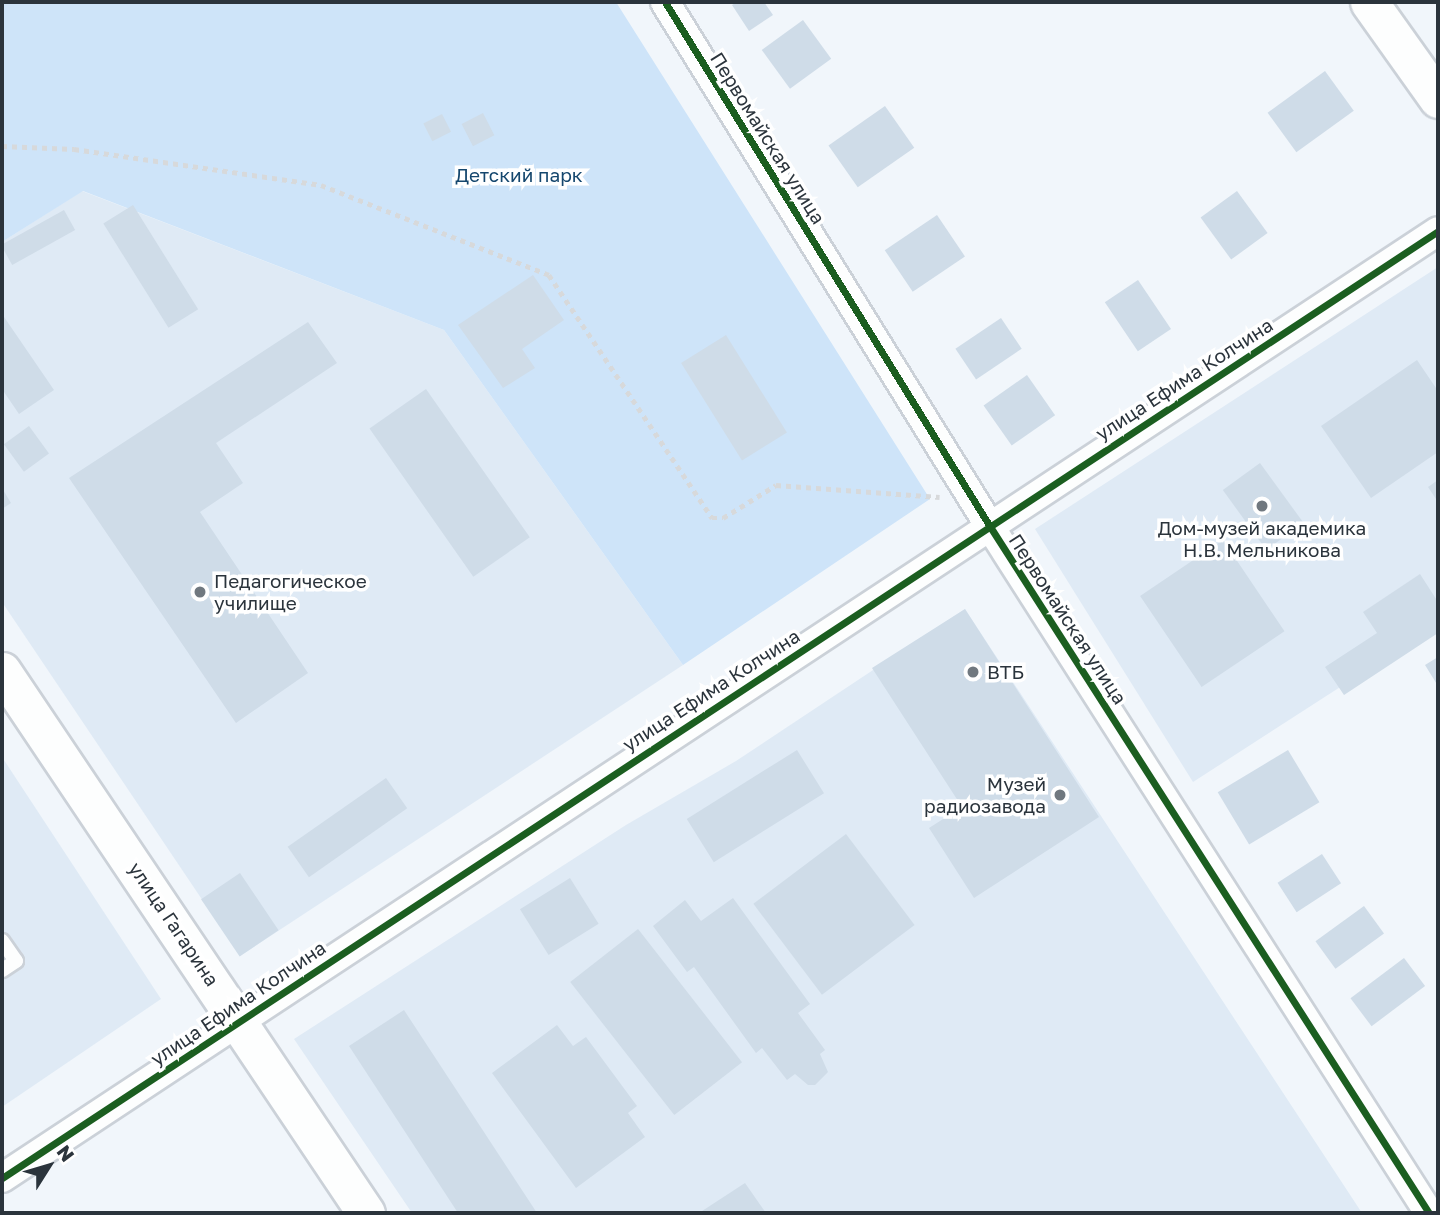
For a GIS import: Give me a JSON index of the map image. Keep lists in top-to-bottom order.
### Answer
{
  "streets": {
    "street": ["Первомайская улица", "улица Ефима Колчина", "улица Гагарина"]
  },
  "crossings": [
    ["Первомайская улица", "улица Ефима Колчина"],
    ["улица Ефима Колчина", "улица Гагарина"]
  ],
  "parks": ["Детский парк"],
  "places": [
    "Дом-музей академика Н.В. Мельникова",
    "Педагогическое училище",
    "ВТБ",
    "Музей радиозавода"
  ],
  "north": "top right"
}
